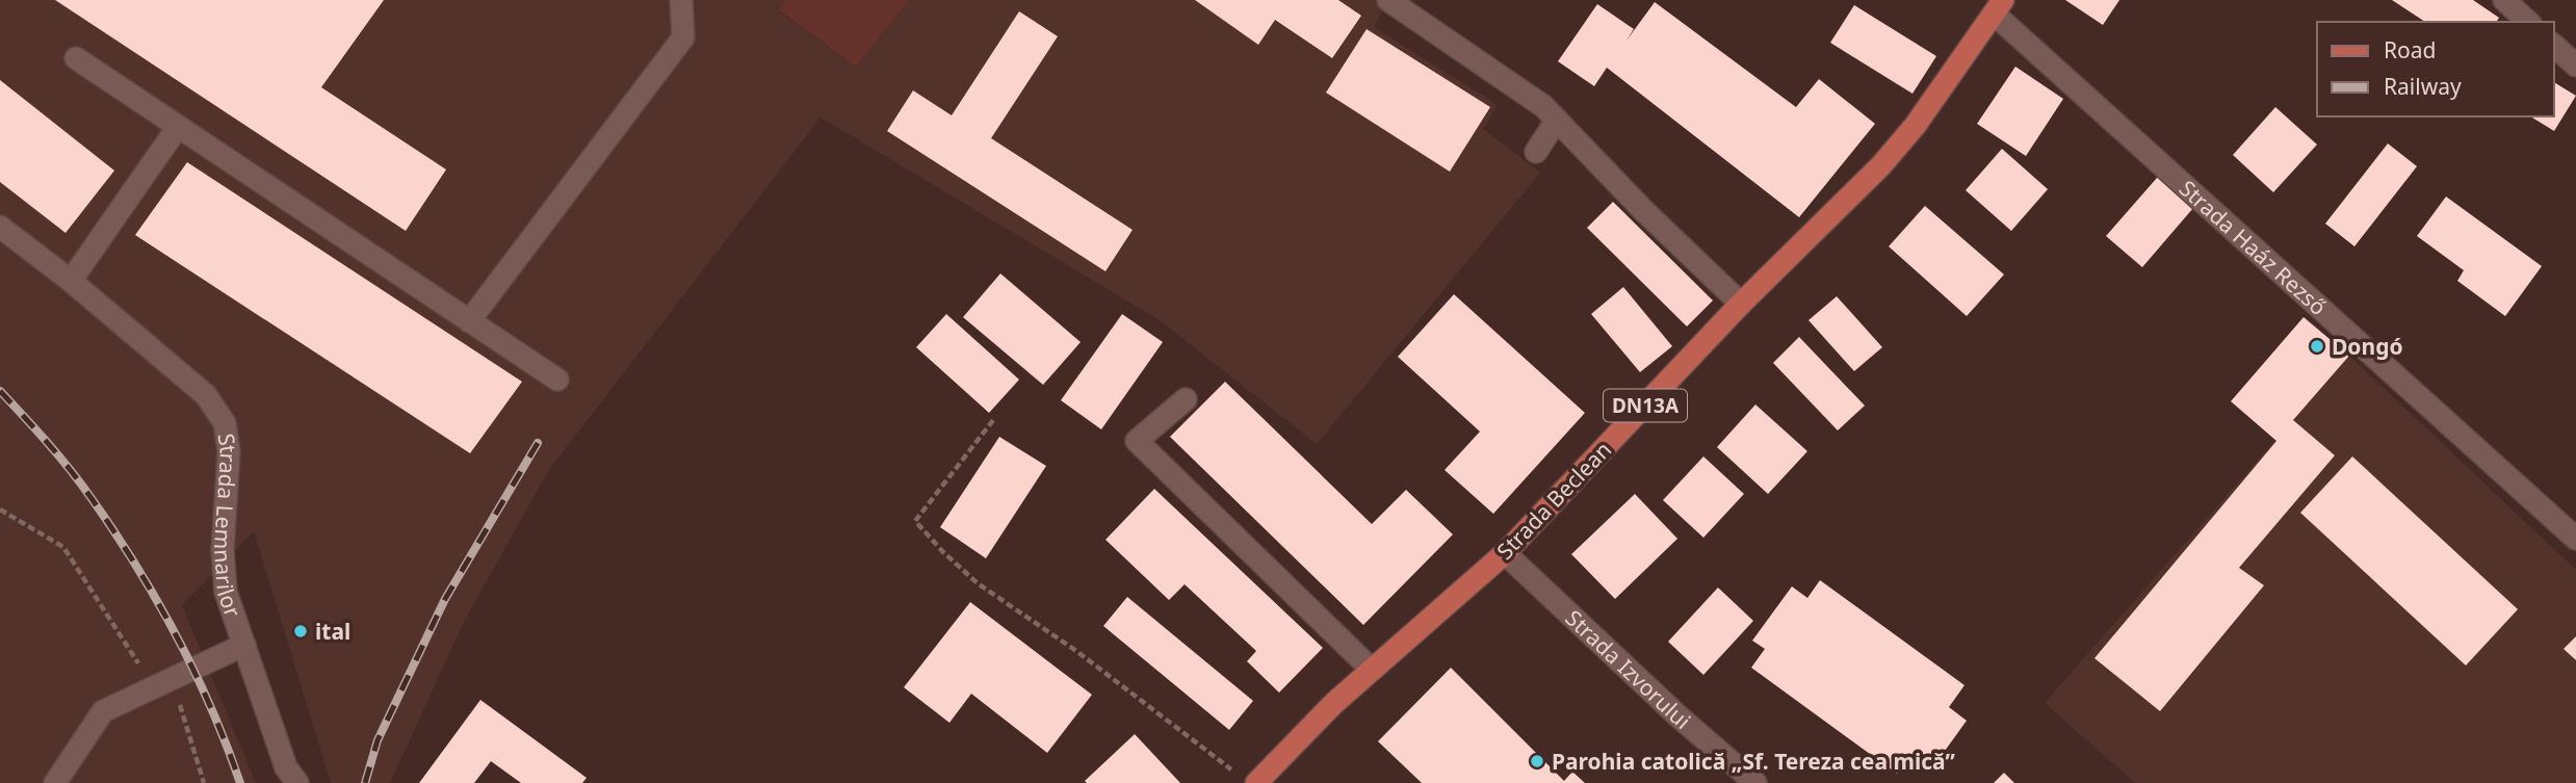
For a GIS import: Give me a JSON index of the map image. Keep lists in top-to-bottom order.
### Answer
{
  "streets": {
    "main road": ["DN13A", "Strada Beclean"],
    "street": ["Strada Haáz Rezső", "Strada Lemnarilor", "Strada Izvorului"]
  },
  "crossings": [
    ["Strada Haáz Rezső", "Strada Beclean"],
    ["Strada Beclean", "Strada Izvorului"]
  ],
  "places": ["Dongó", "ital", "Parohia catolică „Sf. Tereza cea mică”"],
  "legend": ["Road", "Railway"]
}
